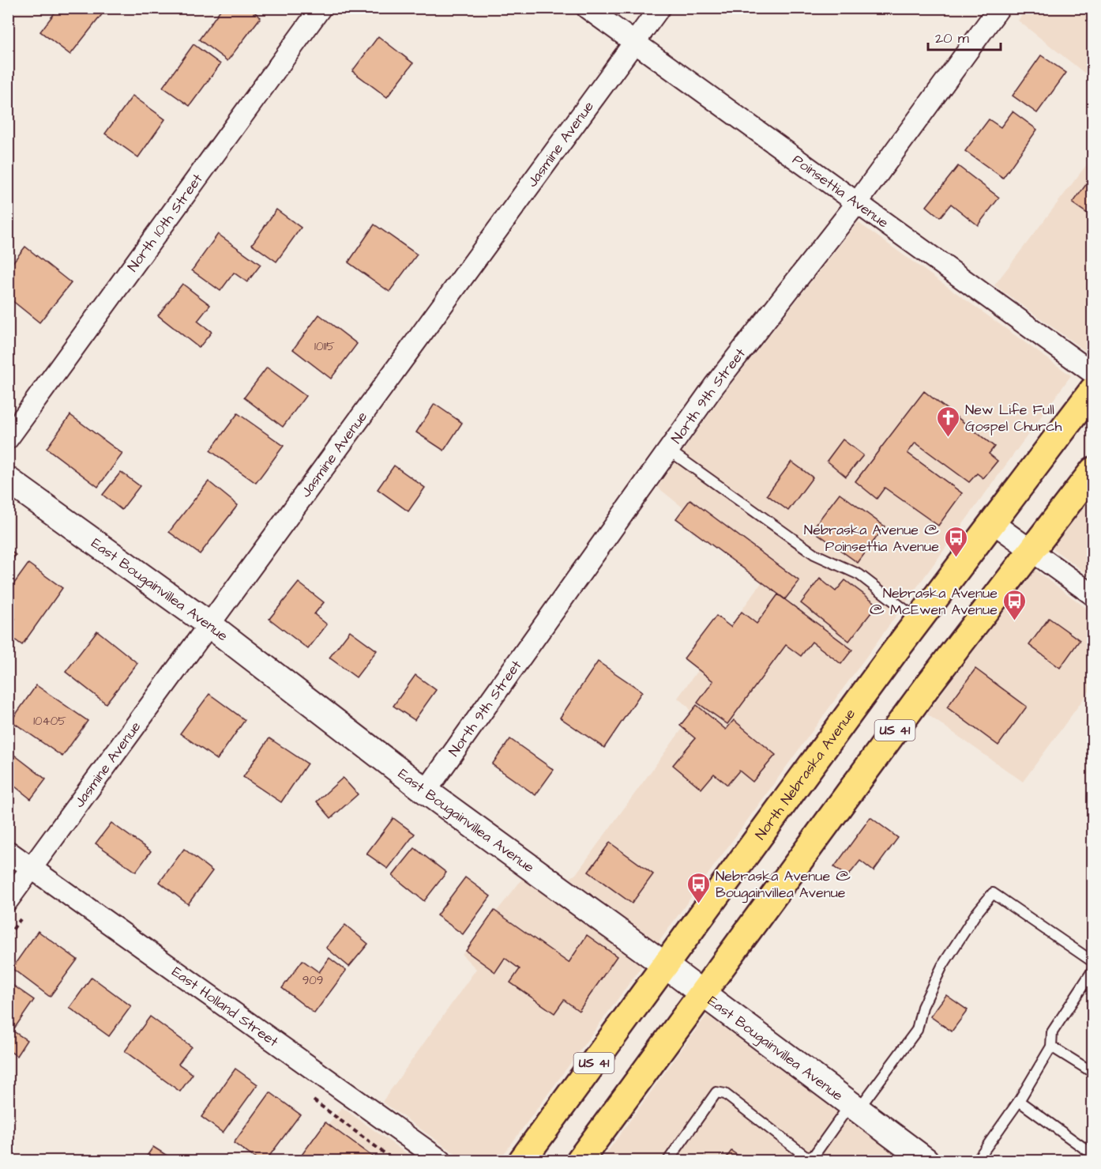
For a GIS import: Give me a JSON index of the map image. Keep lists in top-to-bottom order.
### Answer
{
  "streets": {
    "main road": ["US 41", "North Nebraska Avenue"],
    "street": [
      "Jasmine Avenue",
      "Poinsettia Avenue",
      "North 10th Street",
      "North 9th Street",
      "East Bougainvillea Avenue",
      "East Holland Street"
    ]
  },
  "crossings": [
    ["Jasmine Avenue", "Poinsettia Avenue"],
    ["Jasmine Avenue", "East Bougainvillea Avenue"],
    ["Jasmine Avenue", "East Holland Street"],
    ["Poinsettia Avenue", "North 9th Street"],
    ["North 9th Street", "East Bougainvillea Avenue"],
    ["East Bougainvillea Avenue", "US 41"],
    ["East Bougainvillea Avenue", "North Nebraska Avenue"]
  ],
  "places": {
    "church": ["New Life Full Gospel Church"],
    "bus stop": ["Nebraska Avenue @ Poinsettia Avenue", "Nebraska Avenue @ McEwen Avenue", "Nebraska Avenue @ Bougainvillea Avenue"]
  },
  "house_numbers": ["10115", "10405", "909"],
  "scale_bar": "20 m"
}
